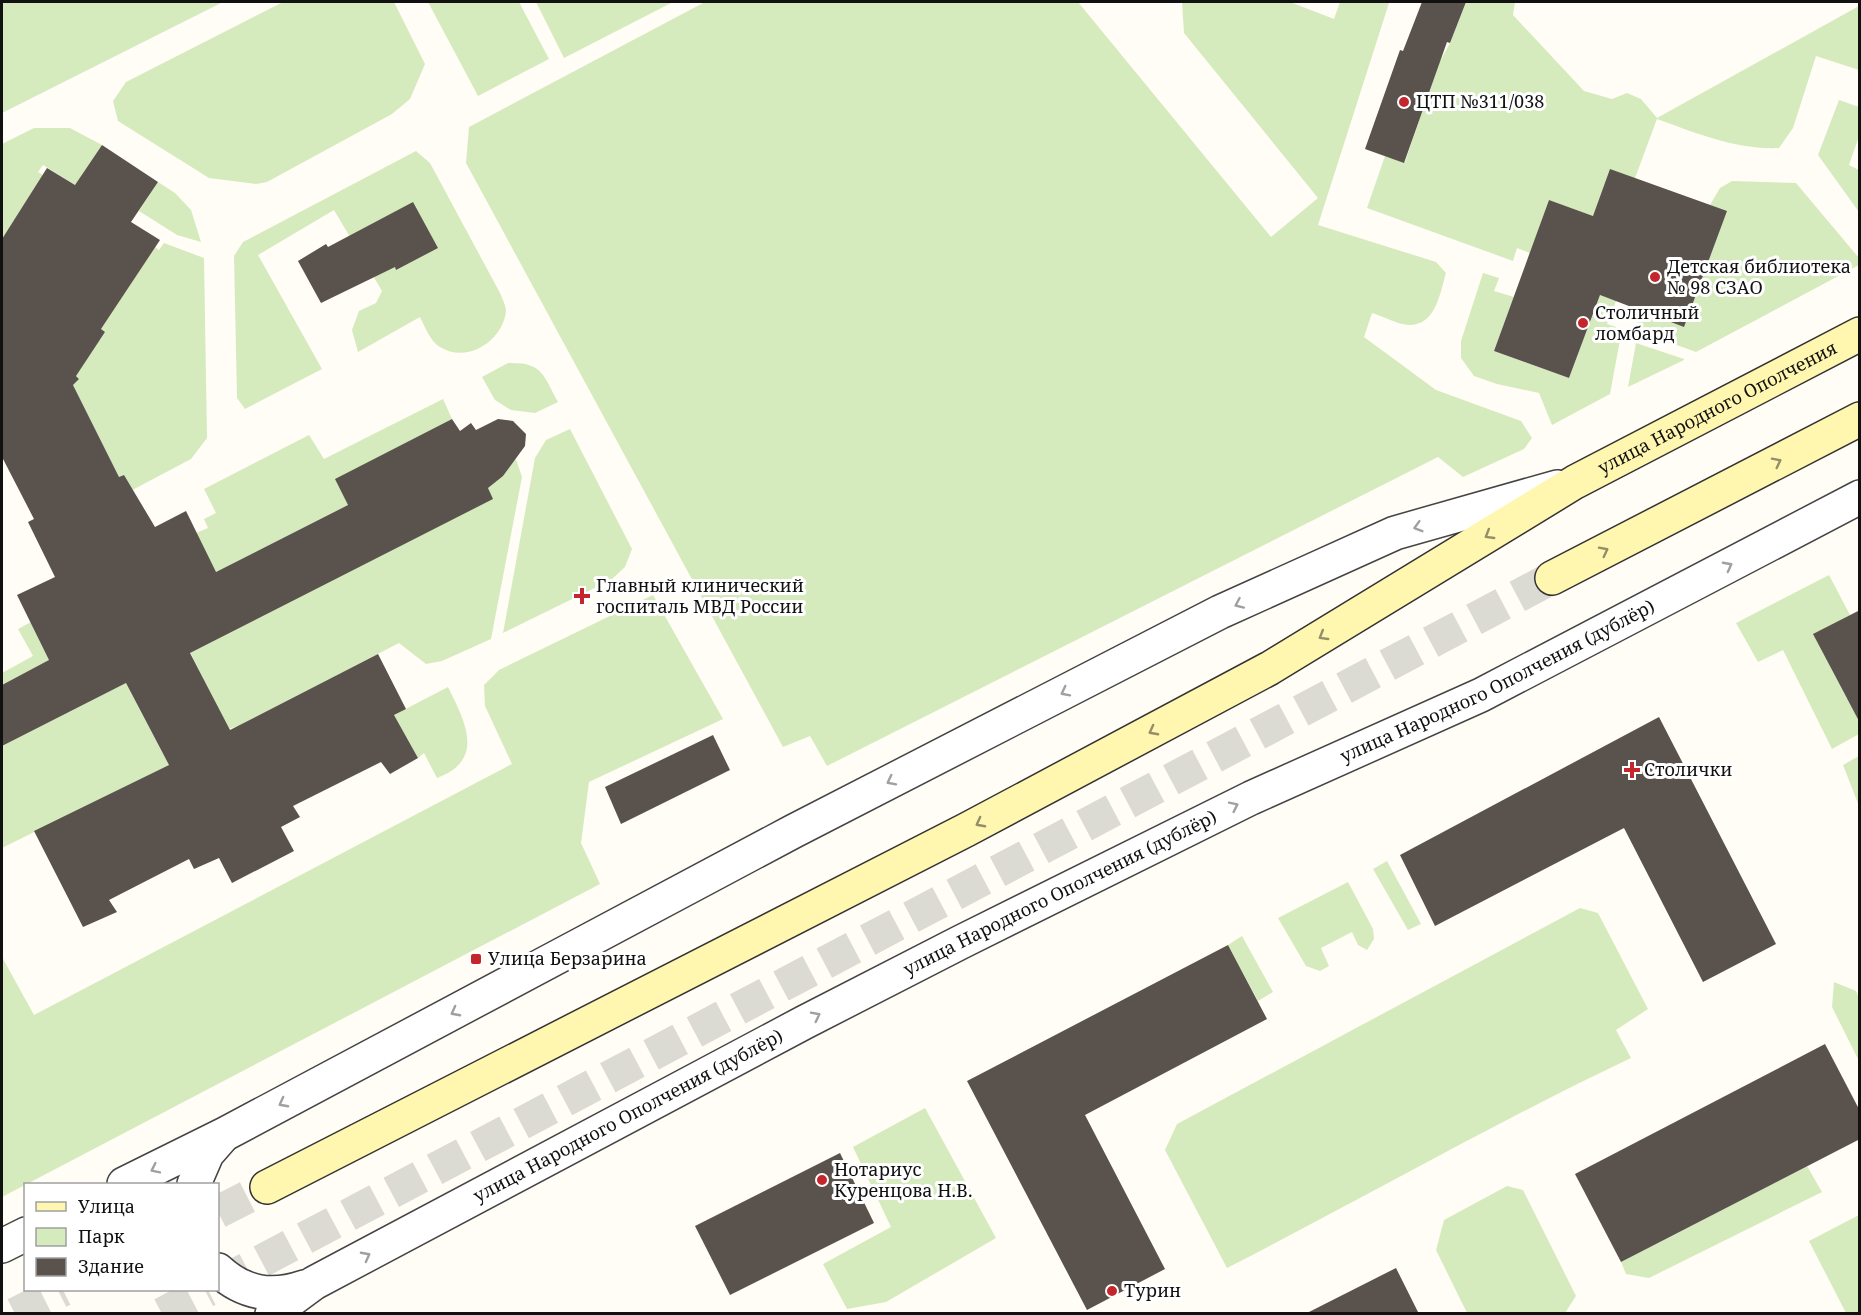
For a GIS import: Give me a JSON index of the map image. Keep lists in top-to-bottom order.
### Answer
{
  "streets": {
    "main road": ["улица Народного Ополчения"],
    "street": ["улица Народного Ополчения (дублёр)"]
  },
  "one_way": ["улица Народного Ополчения"],
  "places": {
    "other": [
      "ЦТП №311/038",
      "Детская библиотека № 98 СЗАО",
      "Столичный ломбард",
      "Нотариус Куренцова Н.В.",
      "Турин"
    ],
    "health": ["Главный клинический госпиталь МВД России", "Столички"],
    "transit": ["Улица Берзарина"]
  },
  "legend": ["Улица", "Парк", "Здание"]
}
